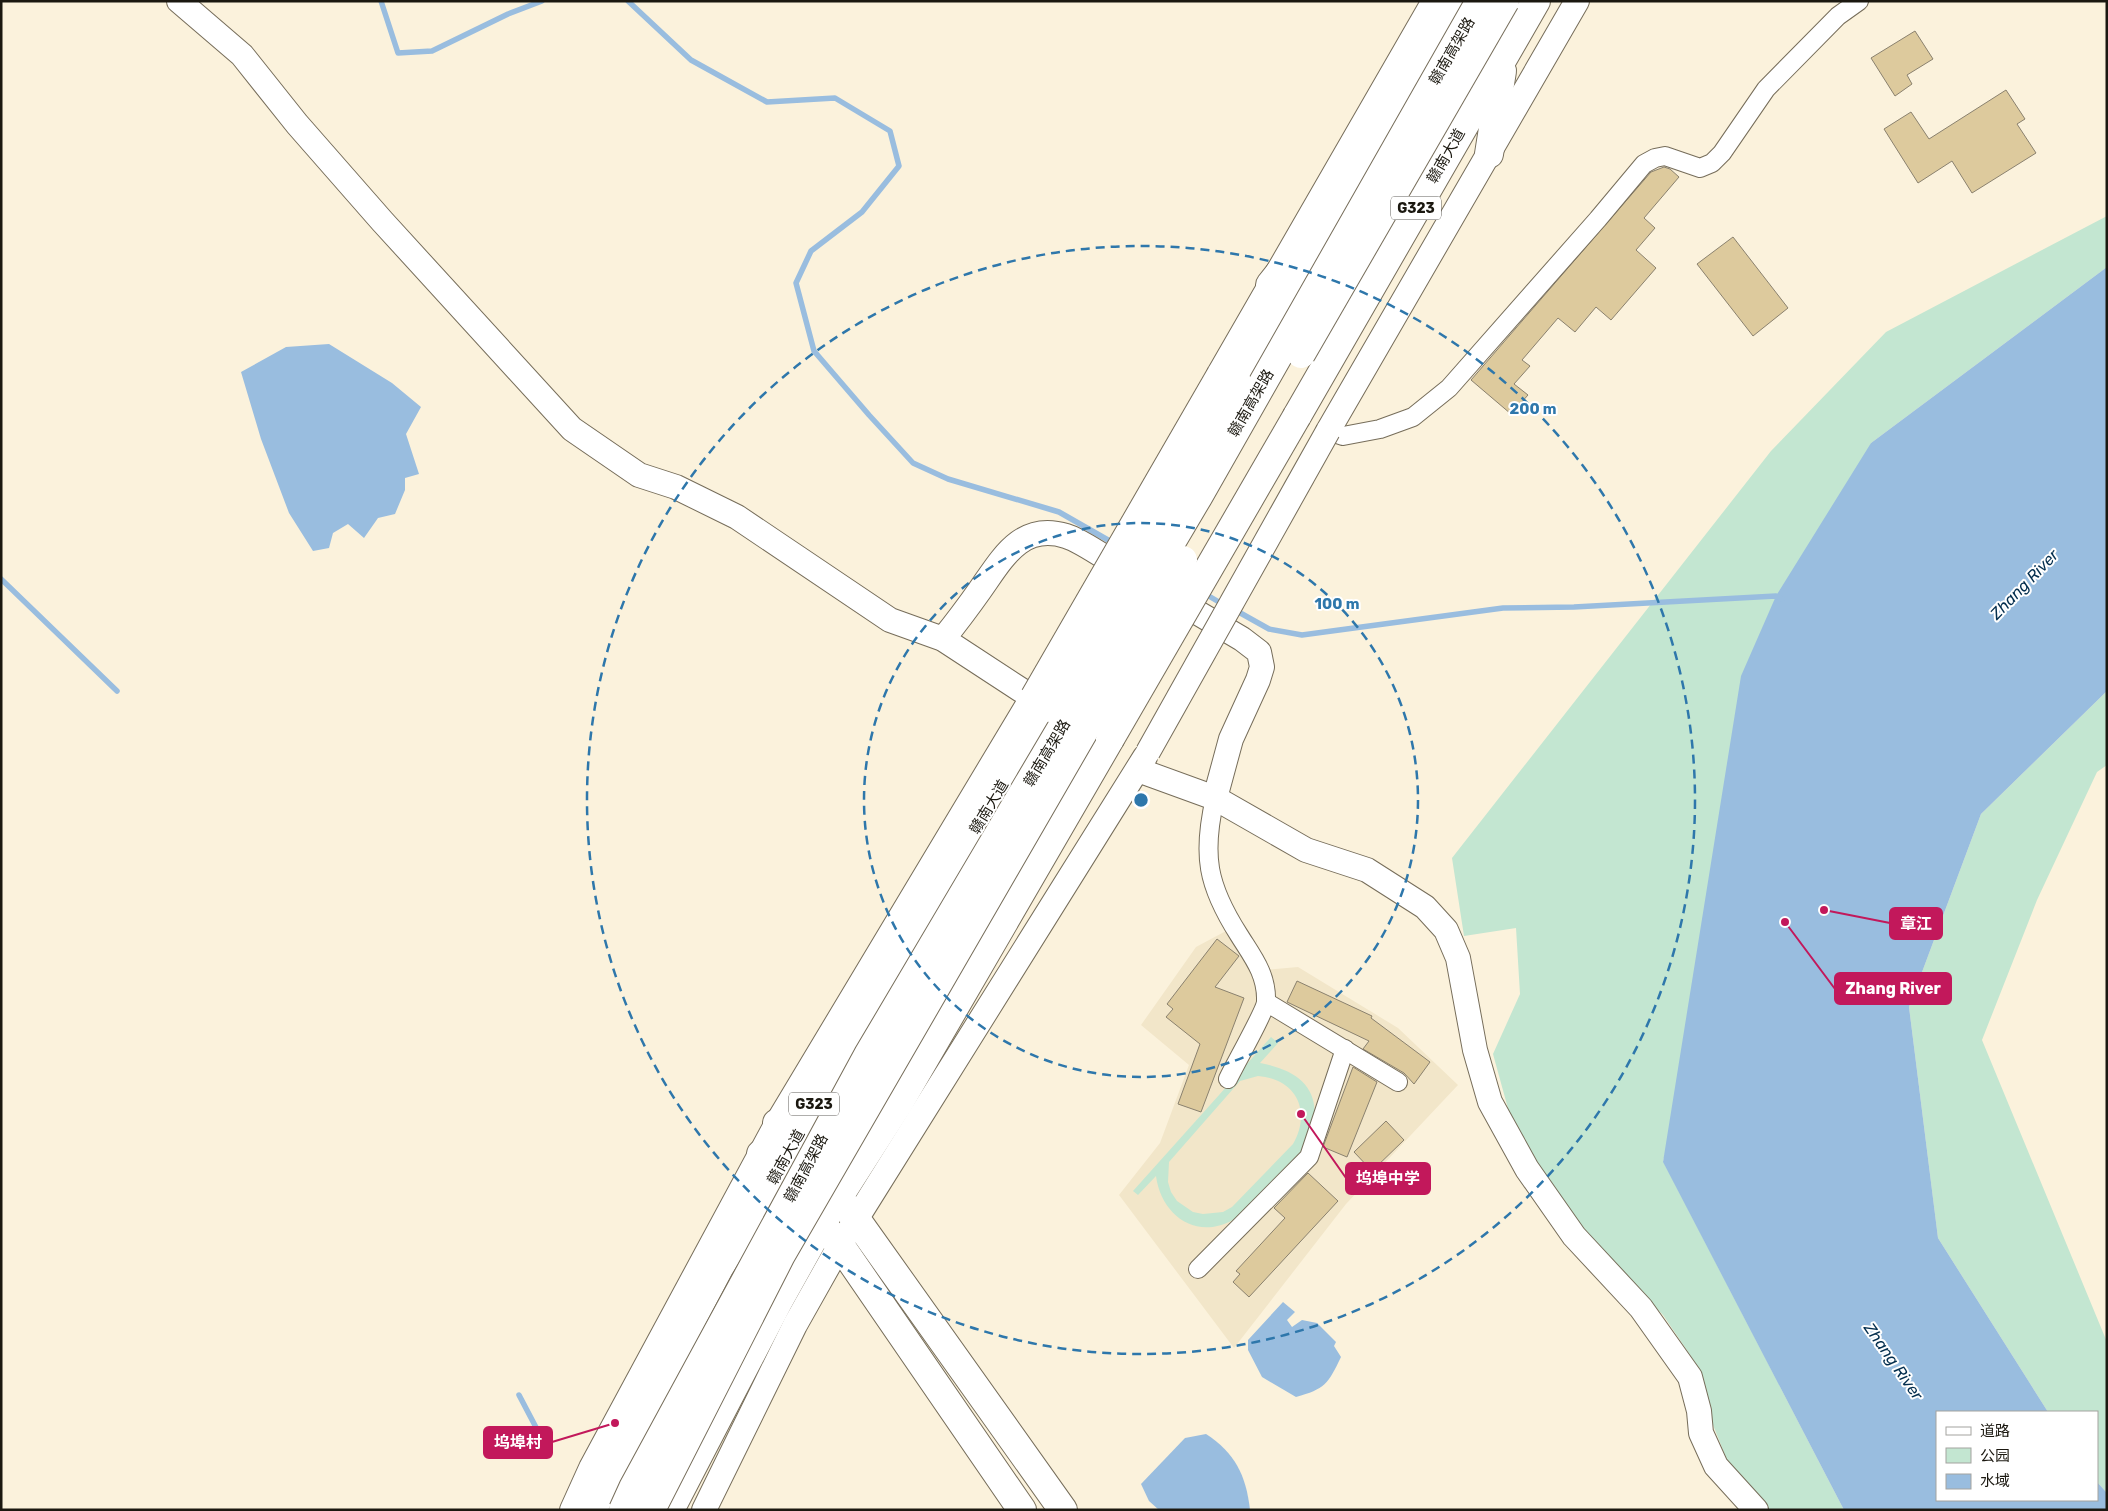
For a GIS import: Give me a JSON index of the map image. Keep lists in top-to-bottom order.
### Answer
{
  "streets": {
    "main road": ["赣南高架路", "赣南大道", "G323"]
  },
  "water": ["Zhang River"],
  "places": [
    "章江",
    "Zhang River",
    "坞埠中学",
    "坞埠村"
  ],
  "legend": ["道路", "公园", "水域"],
  "rings": ["200 m", "100 m"]
}
